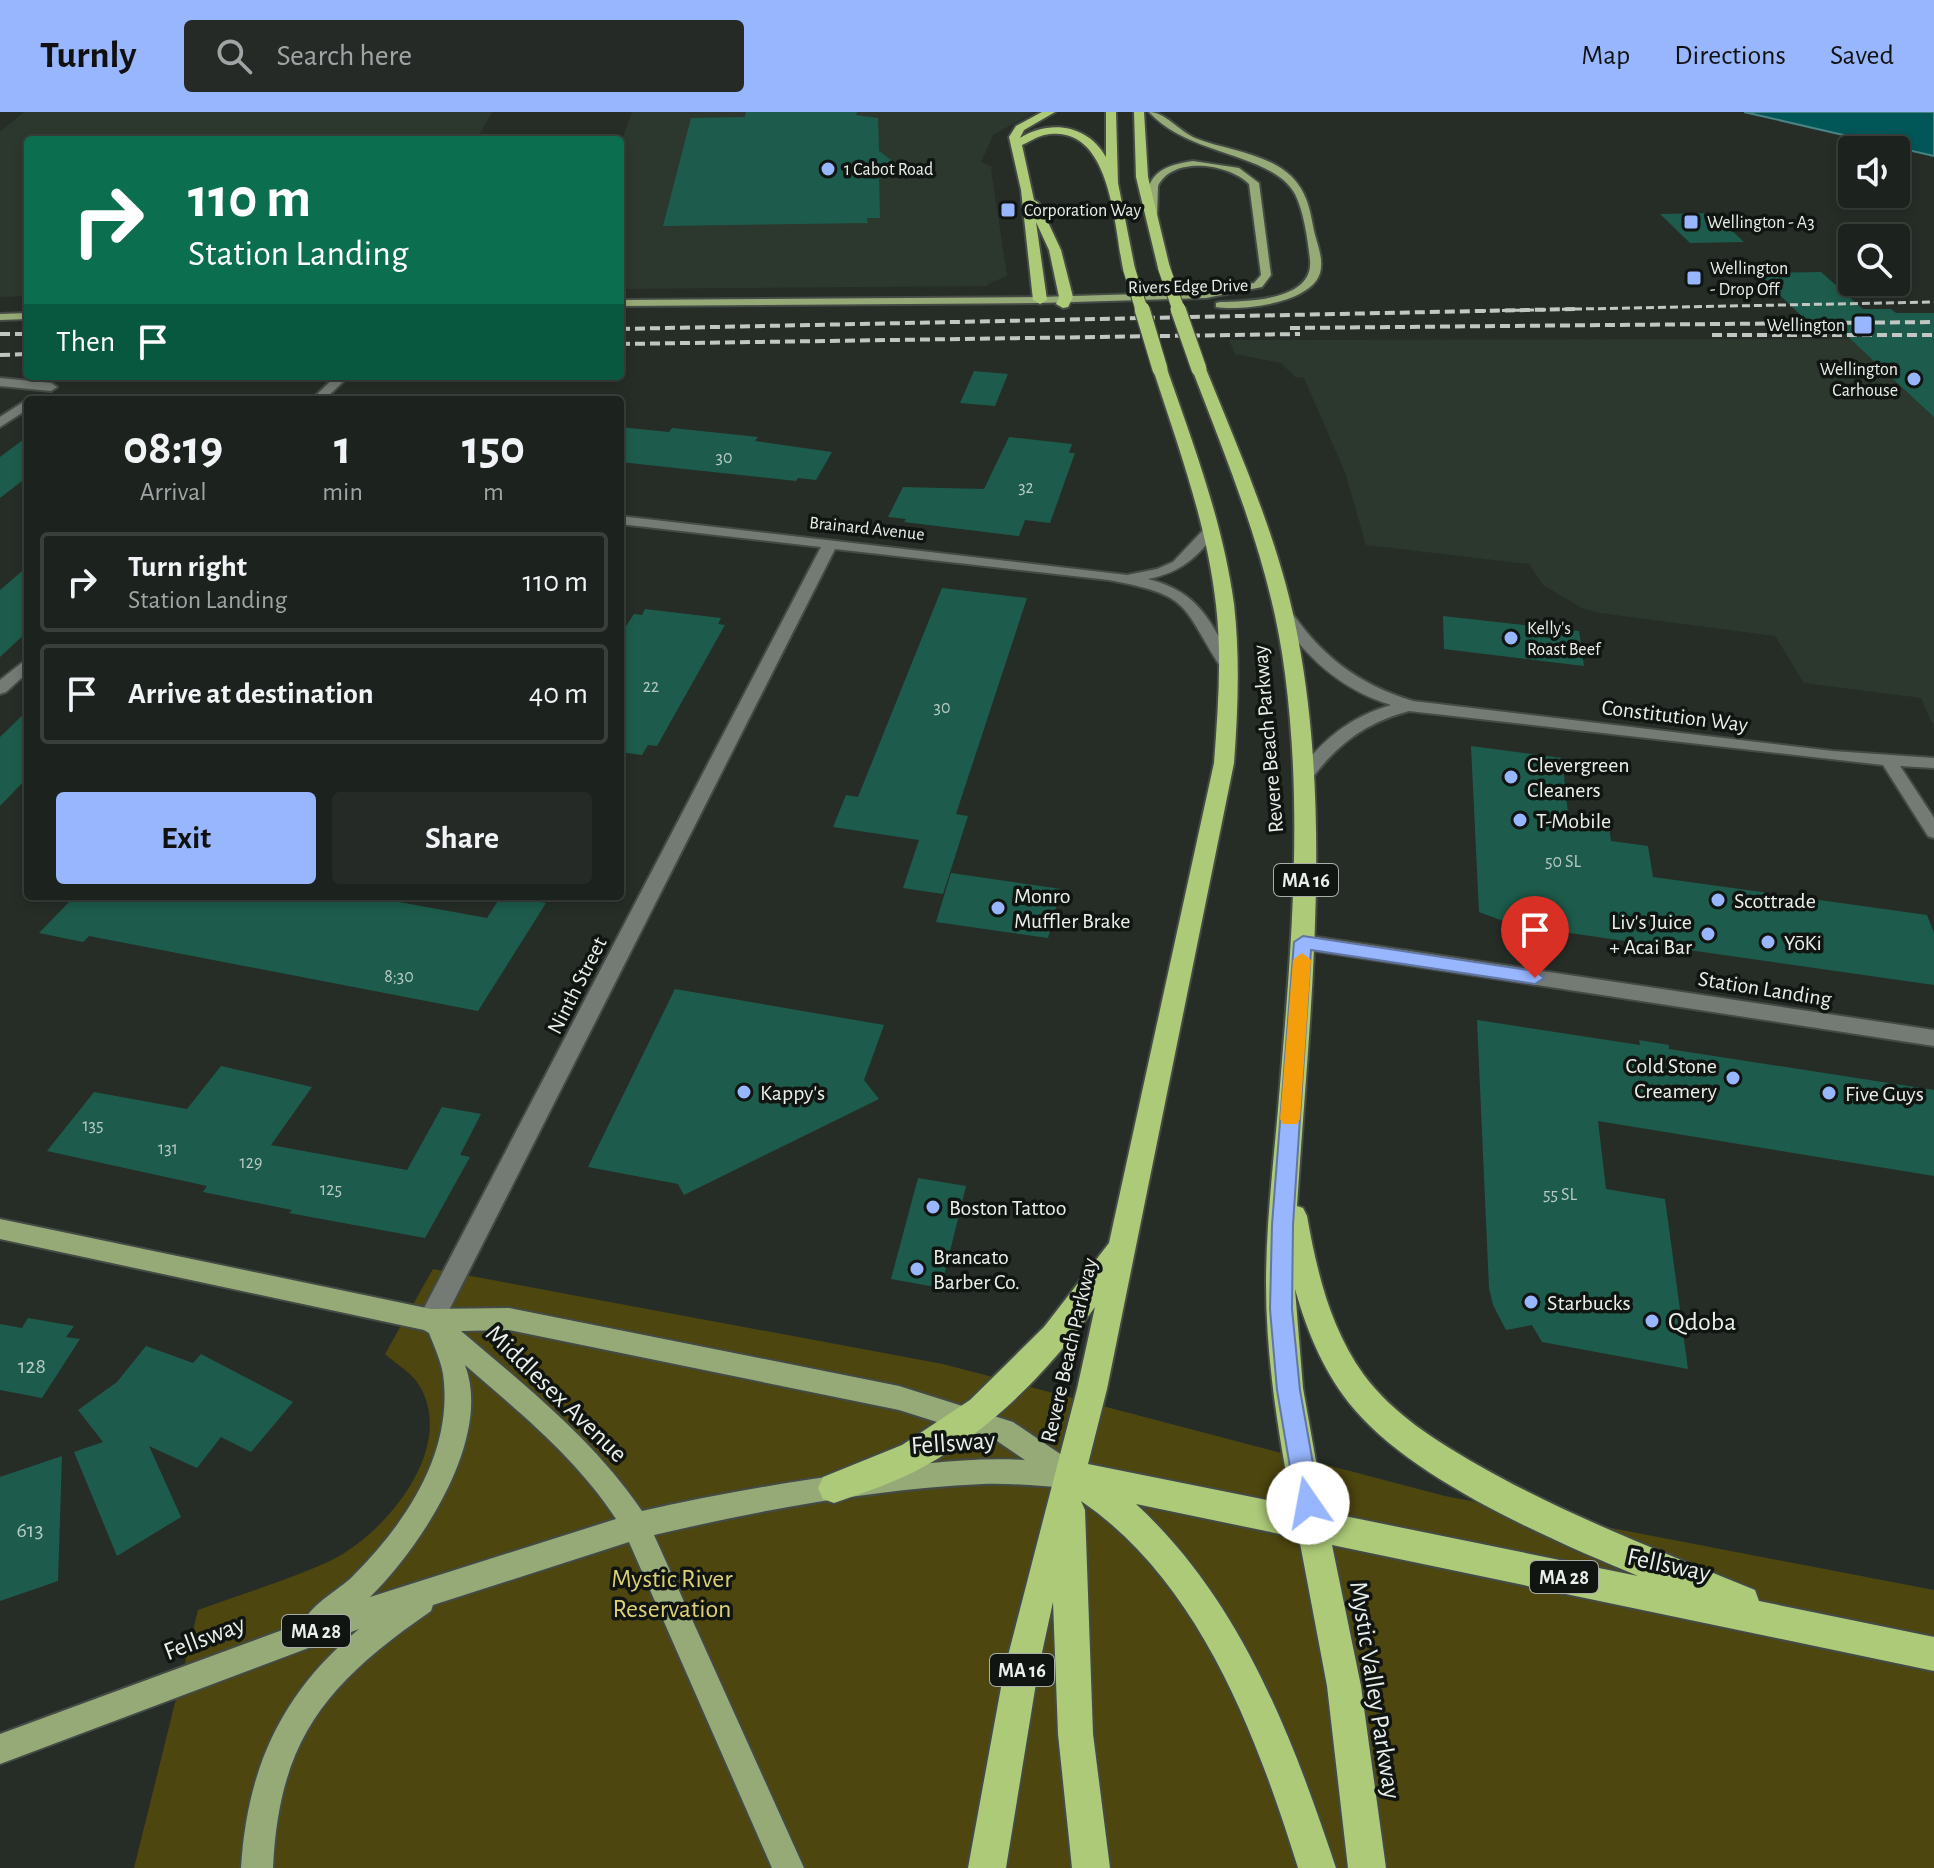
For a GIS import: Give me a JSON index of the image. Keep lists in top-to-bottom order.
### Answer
{
  "streets": {
    "highway": [
      "Revere Beach Parkway",
      "MA 16",
      "Fellsway",
      "MA 28",
      "Mystic Valley Parkway"
    ],
    "main road": ["Rivers Edge Drive", "Middlesex Avenue"],
    "street": [
      "Brainard Avenue",
      "Constitution Way",
      "Ninth Street",
      "Station Landing"
    ]
  },
  "crossings": [
    ["Rivers Edge Drive", "Revere Beach Parkway"],
    ["Brainard Avenue", "Revere Beach Parkway"],
    ["Brainard Avenue", "Ninth Street"],
    ["Constitution Way", "Revere Beach Parkway"],
    ["Revere Beach Parkway", "MA 16"],
    ["Revere Beach Parkway", "Station Landing"],
    ["Revere Beach Parkway", "Middlesex Avenue"],
    ["Revere Beach Parkway", "Fellsway"],
    ["Revere Beach Parkway", "Mystic Valley Parkway"],
    ["MA 16", "Middlesex Avenue"],
    ["MA 16", "Fellsway"],
    ["Ninth Street", "Middlesex Avenue"],
    ["Middlesex Avenue", "Fellsway"],
    ["Fellsway", "Mystic Valley Parkway"]
  ],
  "parks": ["Mystic River Reservation"],
  "places": {
    "other": [
      "1 Cabot Road",
      "Wellington Carhouse",
      "Kelly's Roast Beef",
      "Clevergreen Cleaners",
      "T-Mobile",
      "Scottrade",
      "Monro Muffler Brake",
      "Liv's Juice + Acai Bar",
      "YōKi",
      "Cold Stone Creamery",
      "Kappy's",
      "Five Guys",
      "Boston Tattoo",
      "Brancato Barber Co.",
      "Starbucks",
      "Qdoba"
    ],
    "transit": [
      "Corporation Way",
      "Wellington - A3",
      "Wellington - Drop Off",
      "Wellington"
    ]
  },
  "house_numbers": [
    "30",
    "32",
    "22",
    "30",
    "50 SL",
    "8;30",
    "135",
    "131",
    "129",
    "125",
    "55 SL",
    "128",
    "613"
  ],
  "page": {
    "header": "Turnly",
    "search": "Search here",
    "nav": ["Map", "Directions", "Saved"],
    "turn": ["110 m", "Station Landing"],
    "then": "Then",
    "eta": [
      "08:19",
      "Arrival",
      "1",
      "min",
      "150",
      "m"
    ],
    "list": [
      {
        "name": "Turn right",
        "note": "Station Landing",
        "value": "110 m"
      },
      {
        "name": "Arrive at destination",
        "value": "40 m"
      }
    ],
    "buttons": ["Exit", "Share"]
  }
}
